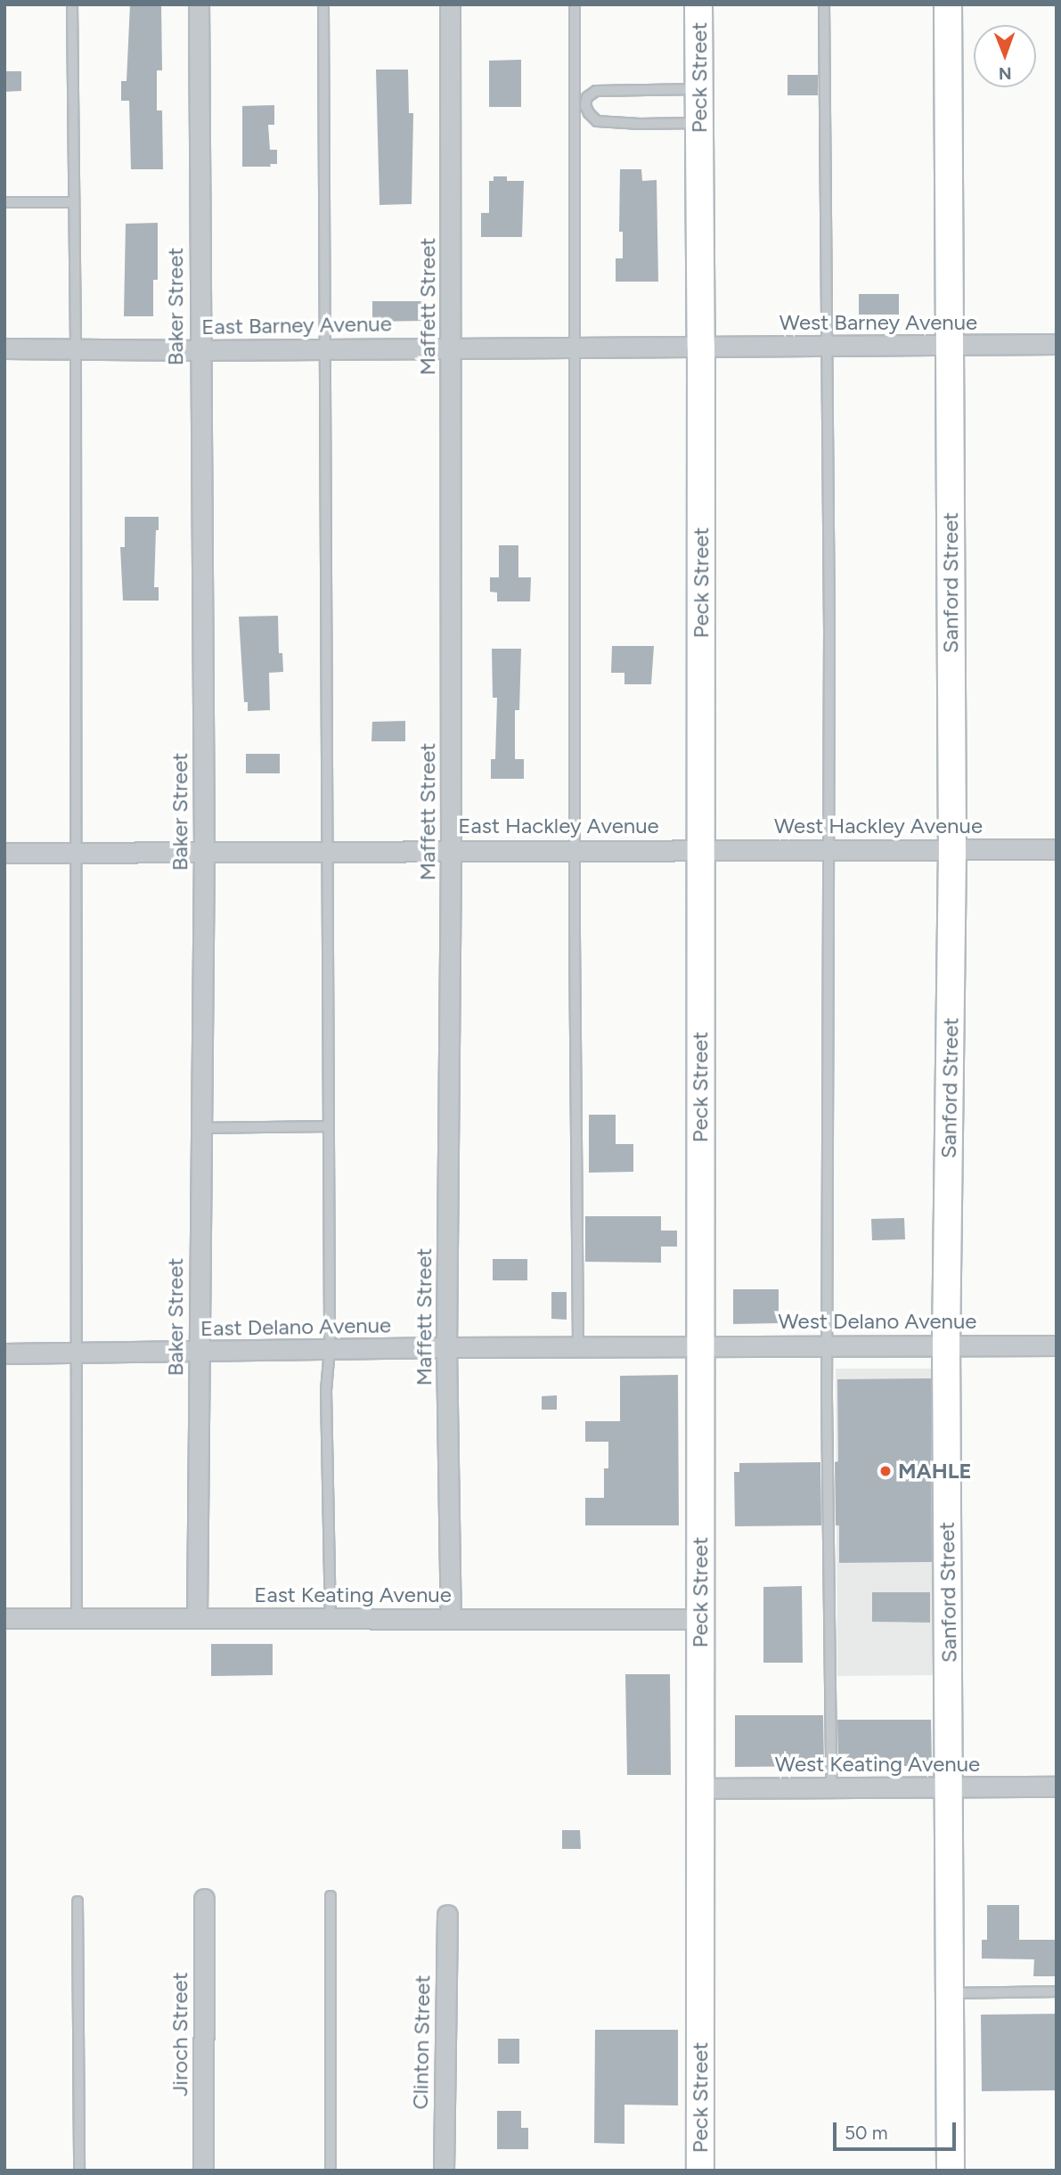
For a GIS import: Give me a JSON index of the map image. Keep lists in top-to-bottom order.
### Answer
{
  "streets": {
    "street": [
      "Peck Street",
      "Baker Street",
      "Maffett Street",
      "West Barney Avenue",
      "East Barney Avenue",
      "Sanford Street",
      "East Hackley Avenue",
      "West Hackley Avenue",
      "West Delano Avenue",
      "East Delano Avenue",
      "East Keating Avenue",
      "West Keating Avenue",
      "Jiroch Street",
      "Clinton Street"
    ]
  },
  "crossings": [
    ["Peck Street", "West Barney Avenue"],
    ["Peck Street", "East Barney Avenue"],
    ["Peck Street", "East Hackley Avenue"],
    ["Peck Street", "West Hackley Avenue"],
    ["Peck Street", "West Delano Avenue"],
    ["Peck Street", "East Delano Avenue"],
    ["Peck Street", "East Keating Avenue"],
    ["Peck Street", "West Keating Avenue"],
    ["Baker Street", "East Barney Avenue"],
    ["Baker Street", "East Hackley Avenue"],
    ["Baker Street", "East Delano Avenue"],
    ["Baker Street", "East Keating Avenue"],
    ["Maffett Street", "East Barney Avenue"],
    ["Maffett Street", "East Hackley Avenue"],
    ["Maffett Street", "East Delano Avenue"],
    ["Maffett Street", "East Keating Avenue"],
    ["West Barney Avenue", "East Barney Avenue"],
    ["West Barney Avenue", "Sanford Street"],
    ["Sanford Street", "West Hackley Avenue"],
    ["Sanford Street", "West Delano Avenue"],
    ["Sanford Street", "West Keating Avenue"],
    ["East Hackley Avenue", "West Hackley Avenue"],
    ["West Delano Avenue", "East Delano Avenue"]
  ],
  "places": ["MAHLE"],
  "scale_bar": "50 m",
  "north": "bottom"
}
